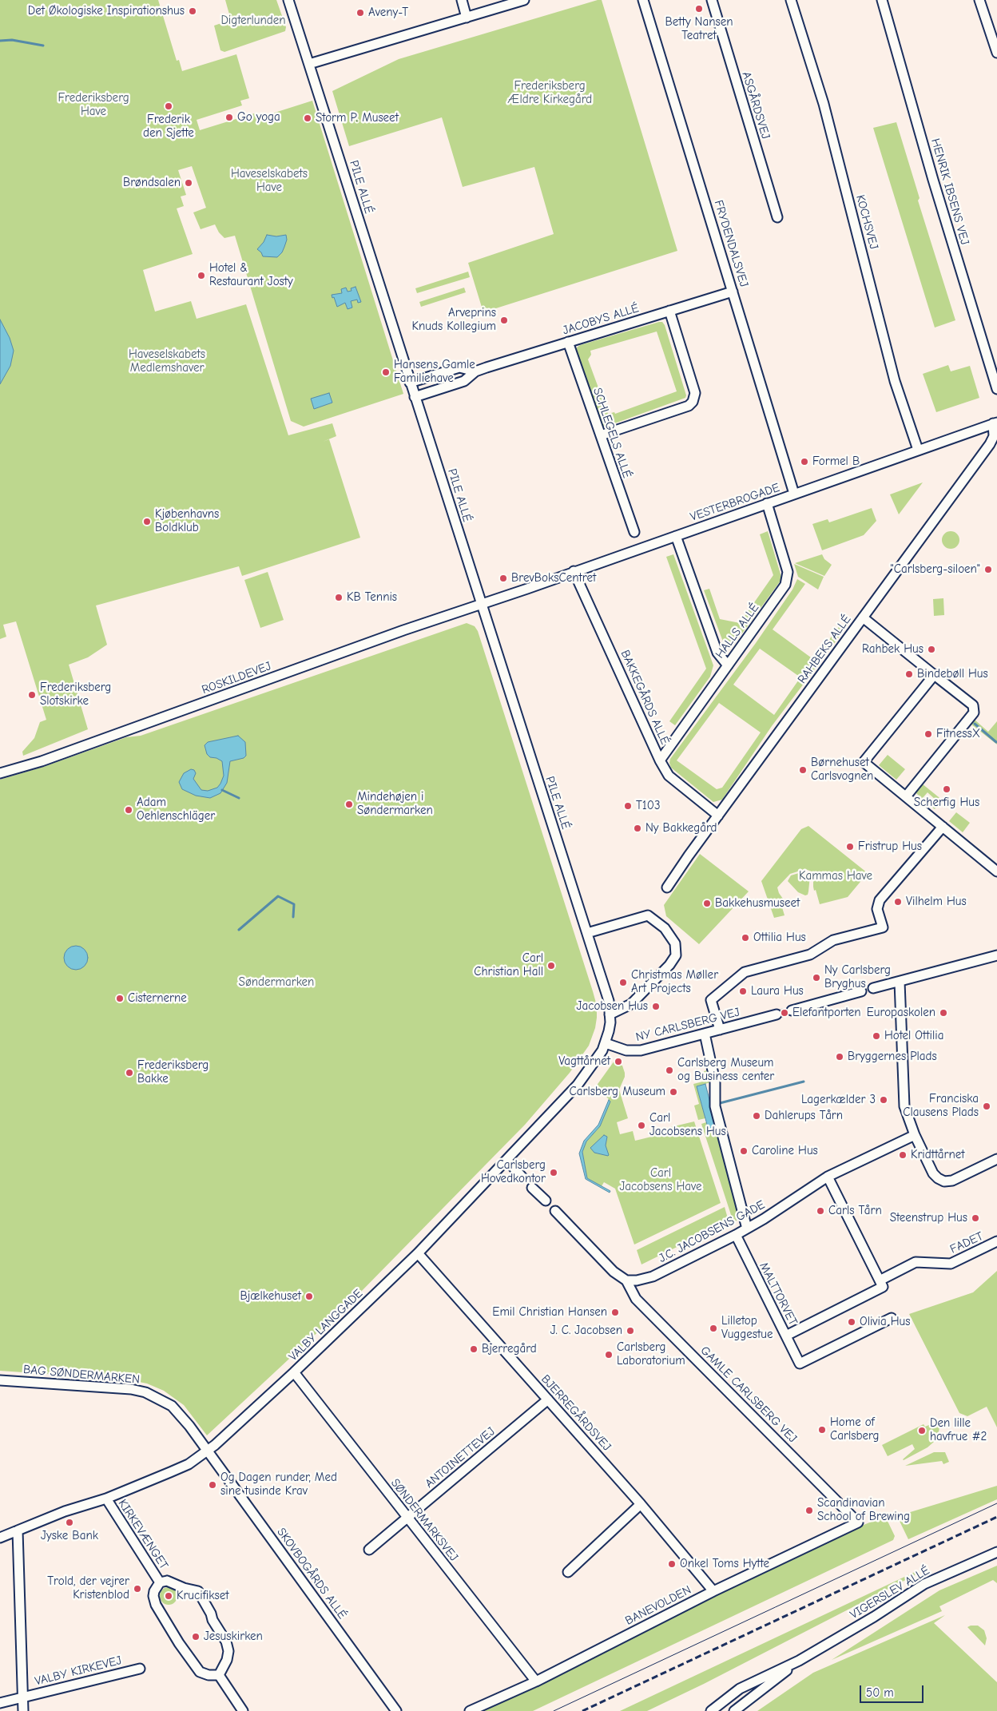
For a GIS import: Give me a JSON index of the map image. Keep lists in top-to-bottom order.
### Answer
{
  "streets": {
    "street": [
      "ASGÅRDSVEJ",
      "PILE ALLÉ",
      "HENRIK IBSENS VEJ",
      "KOCHSVEJ",
      "FRYDENDALSVEJ",
      "JACOBYS ALLÉ",
      "SCHLEGELS ALLÉ",
      "VESTERBROGADE",
      "HALLS ALLÉ",
      "RAHBEKS ALLÉ",
      "ROSKILDEVEJ",
      "BAKKEGÅRDS ALLÉ",
      "NY CARLSBERG VEJ",
      "J.C. JACOBSENS GADE",
      "FADET",
      "MALTTORVET",
      "VALBY LANGGADE",
      "BAG SØNDERMARKEN",
      "GAMLE CARLSBERG VEJ",
      "BJERREGÅRDSVEJ",
      "ANTOINETTEVEJ",
      "SØNDERMARKSVEJ",
      "KIRKEVÆNGET",
      "SKOVBOGÅRDS ALLÉ",
      "VIGERSLEV ALLÉ",
      "BANEVOLDEN",
      "VALBY KIRKEVEJ"
    ]
  },
  "crossings": [
    ["PILE ALLÉ", "JACOBYS ALLÉ"],
    ["PILE ALLÉ", "VESTERBROGADE"],
    ["PILE ALLÉ", "ROSKILDEVEJ"],
    ["PILE ALLÉ", "NY CARLSBERG VEJ"],
    ["PILE ALLÉ", "VALBY LANGGADE"],
    ["KOCHSVEJ", "VESTERBROGADE"],
    ["FRYDENDALSVEJ", "JACOBYS ALLÉ"],
    ["FRYDENDALSVEJ", "VESTERBROGADE"],
    ["JACOBYS ALLÉ", "SCHLEGELS ALLÉ"],
    ["VESTERBROGADE", "HALLS ALLÉ"],
    ["VESTERBROGADE", "RAHBEKS ALLÉ"],
    ["VESTERBROGADE", "ROSKILDEVEJ"],
    ["VESTERBROGADE", "BAKKEGÅRDS ALLÉ"],
    ["HALLS ALLÉ", "BAKKEGÅRDS ALLÉ"],
    ["RAHBEKS ALLÉ", "BAKKEGÅRDS ALLÉ"],
    ["NY CARLSBERG VEJ", "VALBY LANGGADE"],
    ["J.C. JACOBSENS GADE", "MALTTORVET"],
    ["J.C. JACOBSENS GADE", "GAMLE CARLSBERG VEJ"],
    ["FADET", "MALTTORVET"],
    ["VALBY LANGGADE", "BAG SØNDERMARKEN"],
    ["VALBY LANGGADE", "BJERREGÅRDSVEJ"],
    ["VALBY LANGGADE", "SØNDERMARKSVEJ"],
    ["VALBY LANGGADE", "KIRKEVÆNGET"],
    ["VALBY LANGGADE", "SKOVBOGÅRDS ALLÉ"],
    ["BAG SØNDERMARKEN", "SKOVBOGÅRDS ALLÉ"],
    ["GAMLE CARLSBERG VEJ", "BANEVOLDEN"],
    ["BJERREGÅRDSVEJ", "ANTOINETTEVEJ"],
    ["BJERREGÅRDSVEJ", "BANEVOLDEN"],
    ["ANTOINETTEVEJ", "SØNDERMARKSVEJ"],
    ["SØNDERMARKSVEJ", "BANEVOLDEN"]
  ],
  "parks": [
    "Digterlunden",
    "Frederiksberg Ældre Kirkegård",
    "Frederiksberg Have",
    "Haveselskabets Have",
    "Haveselskabets Medlemshaver",
    "Kammas Have",
    "Søndermarken",
    "Carl Jacobsens Have"
  ],
  "places": [
    "Betty Nansen Teatret",
    "Det Økologiske Inspirationshus",
    "Aveny-T",
    "Frederik den Sjette",
    "Go yoga",
    "Storm P. Museet",
    "Brøndsalen",
    "Hotel & Restaurant Josty",
    "Arveprins Knuds Kollegium",
    "Hansens Gamle Familiehave",
    "Formel B",
    "Kjøbenhavns Boldklub",
    "\"Carlsberg-siloen\"",
    "BrevBoksCentret",
    "KB Tennis",
    "Rahbek Hus",
    "Bindebøll Hus",
    "Frederiksberg Slotskirke",
    "FitnessX",
    "Børnehuset Carlsvognen",
    "Scherfig Hus",
    "Mindehøjen i Søndermarken",
    "T103",
    "Adam Oehlenschläger",
    "Ny Bakkegård",
    "Fristrup Hus",
    "Vilhelm Hus",
    "Bakkehusmuseet",
    "Ottilia Hus",
    "Carl Christian Hall",
    "Ny Carlsberg Bryghus",
    "Christmas Møller Art Projects",
    "Laura Hus",
    "Cisternerne",
    "Jacobsen Hus",
    "Elefantporten",
    "Europaskolen",
    "Hotel Ottilia",
    "Bryggernes Plads",
    "Vagttårnet",
    "Carlsberg Museum og Business center",
    "Frederiksberg Bakke",
    "Carlsberg Museum",
    "Lagerkælder 3",
    "Franciska Clausens Plads",
    "Dahlerups Tårn",
    "Carl Jacobsens Hus",
    "Caroline Hus",
    "Kridttårnet",
    "Carlsberg Hovedkontor",
    "Carls Tårn",
    "Steenstrup Hus",
    "Bjælkehuset",
    "Emil Christian Hansen",
    "Olivia Hus",
    "Lilletop Vuggestue",
    "J. C. Jacobsen",
    "Bjerregård",
    "Carlsberg Laboratorium",
    "Home of Carlsberg",
    "Den lille havfrue #2",
    "Og Dagen runder, Med sine tusinde Krav",
    "Scandinavian School of Brewing",
    "Jyske Bank",
    "Onkel Toms Hytte",
    "Trold, der vejrer Kristenblod",
    "Krucifikset",
    "Jesuskirken"
  ],
  "scale_bar": "50 m"
}
